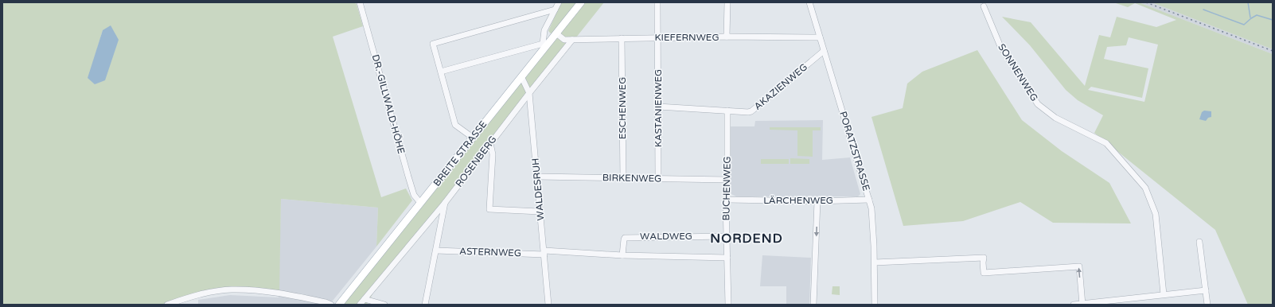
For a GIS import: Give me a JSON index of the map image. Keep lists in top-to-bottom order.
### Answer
{
  "streets": {
    "main road": ["BREITE STRASSE"],
    "street": [
      "KIEFERNWEG",
      "SONNENWEG",
      "AKAZIENWEG",
      "DR.-GILLWALD-HÖHE",
      "ESCHENWEG",
      "KASTANIENWEG",
      "PORATZSTRASSE",
      "ROSENBERG",
      "BIRKENWEG",
      "BUCHENWEG",
      "WALDESRUH",
      "LÄRCHENWEG",
      "WALDWEG",
      "ASTERNWEG"
    ]
  },
  "crossings": [
    ["KIEFERNWEG", "ESCHENWEG"],
    ["KIEFERNWEG", "KASTANIENWEG"],
    ["KIEFERNWEG", "PORATZSTRASSE"],
    ["KIEFERNWEG", "BREITE STRASSE"],
    ["KIEFERNWEG", "ROSENBERG"],
    ["AKAZIENWEG", "KASTANIENWEG"],
    ["AKAZIENWEG", "PORATZSTRASSE"],
    ["AKAZIENWEG", "BUCHENWEG"],
    ["DR.-GILLWALD-HÖHE", "BREITE STRASSE"],
    ["ESCHENWEG", "BIRKENWEG"],
    ["KASTANIENWEG", "BIRKENWEG"],
    ["PORATZSTRASSE", "LÄRCHENWEG"],
    ["BREITE STRASSE", "WALDESRUH"],
    ["ROSENBERG", "WALDESRUH"],
    ["ROSENBERG", "ASTERNWEG"],
    ["BIRKENWEG", "BUCHENWEG"],
    ["BIRKENWEG", "WALDESRUH"],
    ["BUCHENWEG", "LÄRCHENWEG"],
    ["BUCHENWEG", "WALDWEG"],
    ["WALDESRUH", "WALDWEG"],
    ["WALDESRUH", "ASTERNWEG"],
    ["WALDWEG", "ASTERNWEG"]
  ],
  "districts": ["NORDEND"]
}
